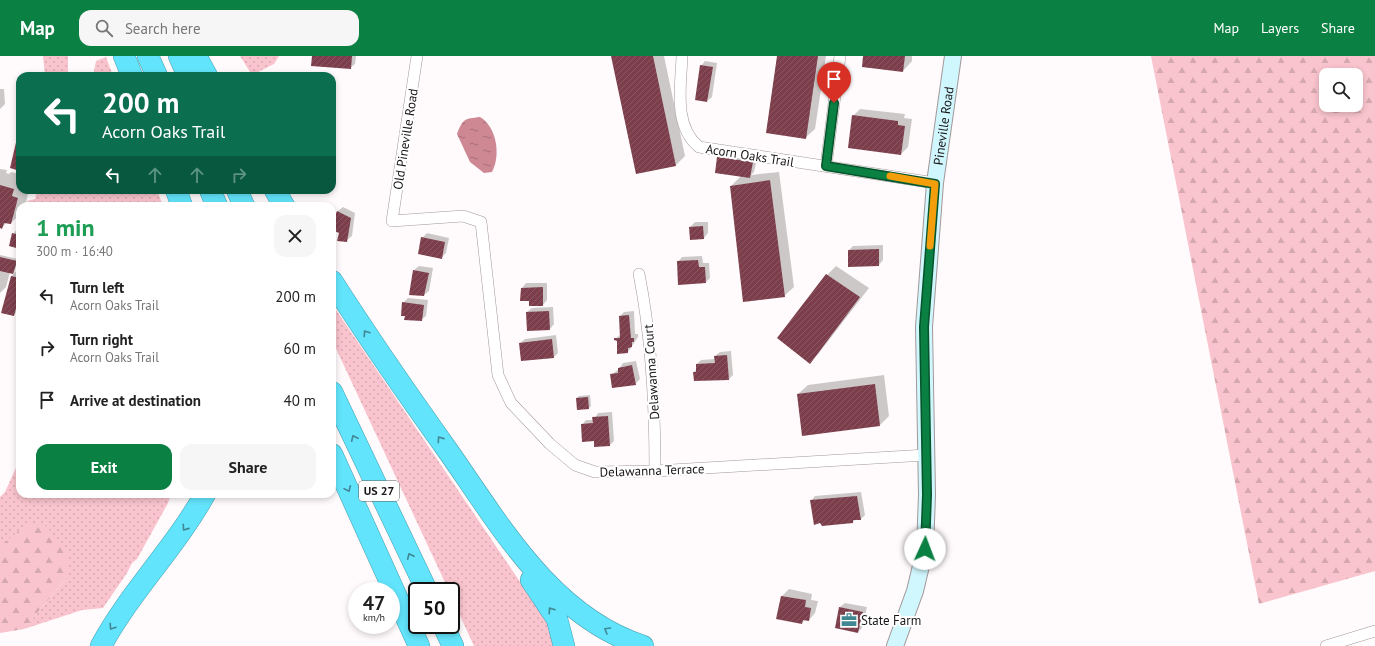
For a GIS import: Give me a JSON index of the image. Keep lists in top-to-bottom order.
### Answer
{
  "streets": {
    "highway": ["US 27"],
    "main road": ["Pineville Road"],
    "street": [
      "Old Pineville Road",
      "Acorn Oaks Trail",
      "Delawanna Court",
      "Delawanna Terrace"
    ]
  },
  "crossings": [
    ["Pineville Road", "Acorn Oaks Trail"],
    ["Pineville Road", "Delawanna Terrace"],
    ["Old Pineville Road", "Delawanna Terrace"],
    ["Delawanna Court", "Delawanna Terrace"]
  ],
  "places": {
    "office": ["State Farm"]
  },
  "page": {
    "header": "Map",
    "search": "Search here",
    "nav": ["Map", "Layers", "Share"],
    "turn": ["200 m", "Acorn Oaks Trail"],
    "heading": ["1 min", "300 m · 16:40"],
    "list": [
      {
        "name": "Turn left",
        "note": "Acorn Oaks Trail",
        "value": "200 m"
      },
      {
        "name": "Turn right",
        "note": "Acorn Oaks Trail",
        "value": "60 m"
      },
      {
        "name": "Arrive at destination",
        "value": "40 m"
      }
    ],
    "buttons": ["Exit", "Share"],
    "speed": "47 km/h",
    "limit": "50"
  }
}
